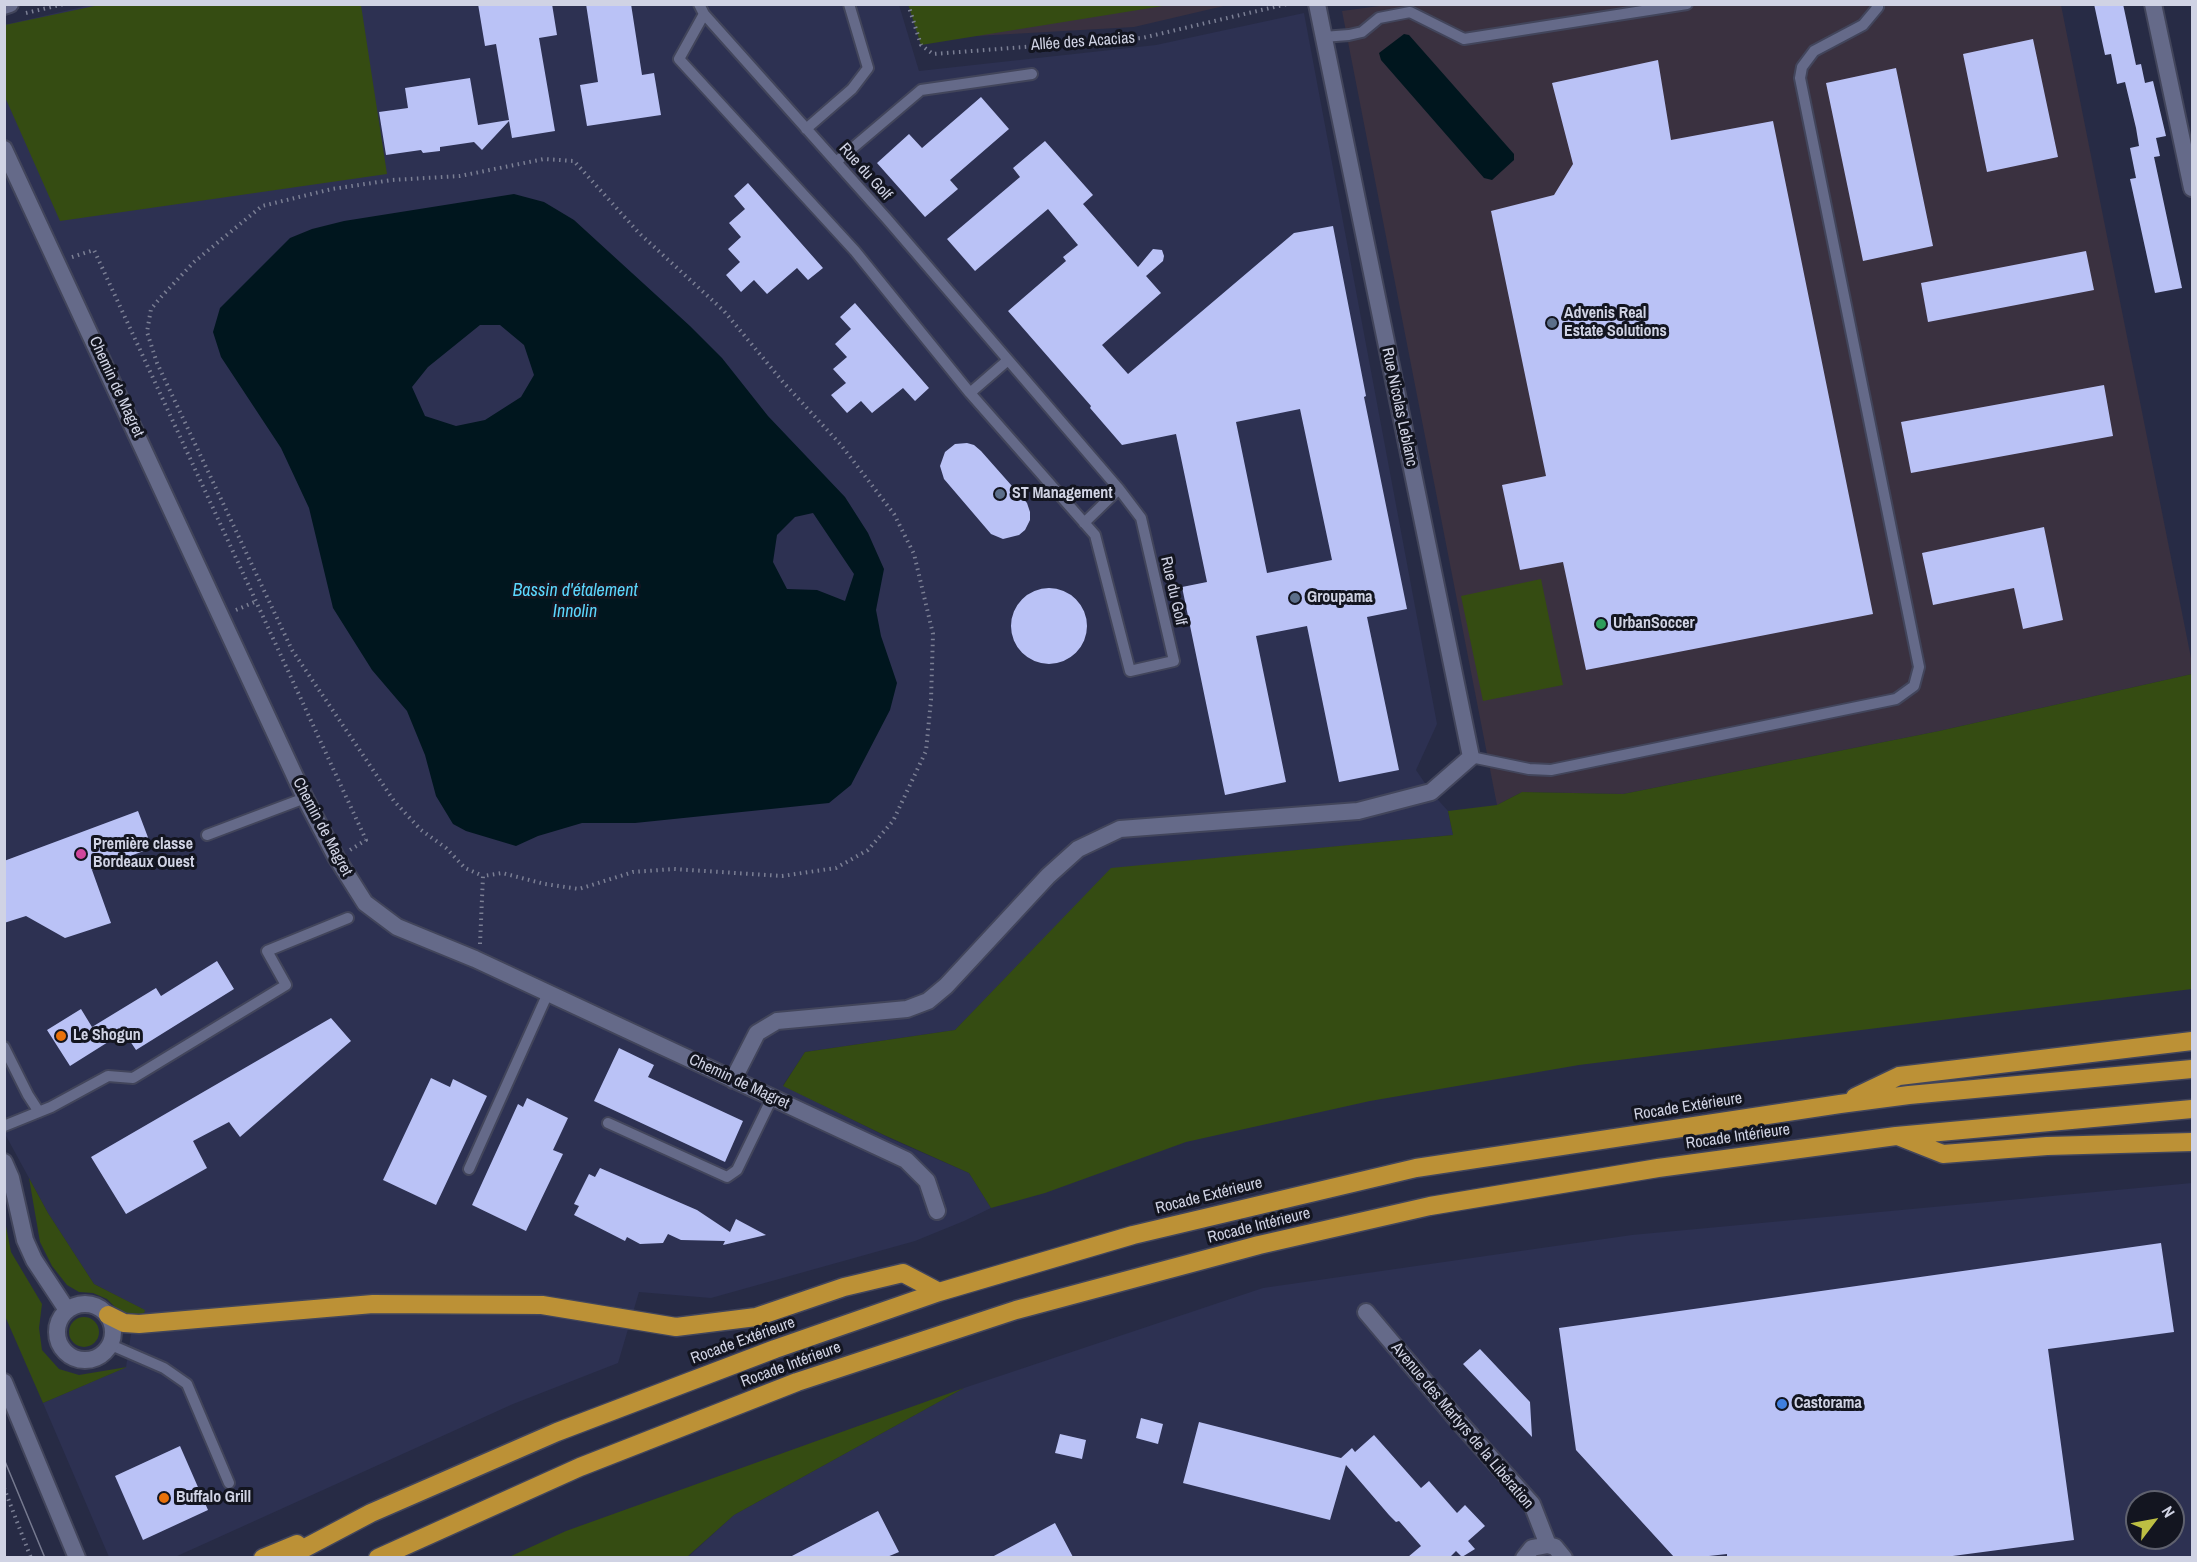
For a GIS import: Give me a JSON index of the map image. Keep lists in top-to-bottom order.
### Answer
{
  "streets": {
    "highway": ["Rocade Extérieure", "Rocade Intérieure"],
    "street": ["Chemin de Magret", "Rue Nicolas Leblanc", "Avenue des Martyrs de la Libération"],
    "lane": ["Rue du Golf"],
    "path": ["Allée des Acacias"]
  },
  "water": ["Bassin d'étalement Innolin"],
  "places": [
    "Advenis Real Estate Solutions",
    "ST Management",
    "Groupama",
    "UrbanSoccer",
    "Première classe Bordeaux Ouest",
    "Le Shogun",
    "Castorama",
    "Buffalo Grill"
  ],
  "north": "top right"
}
